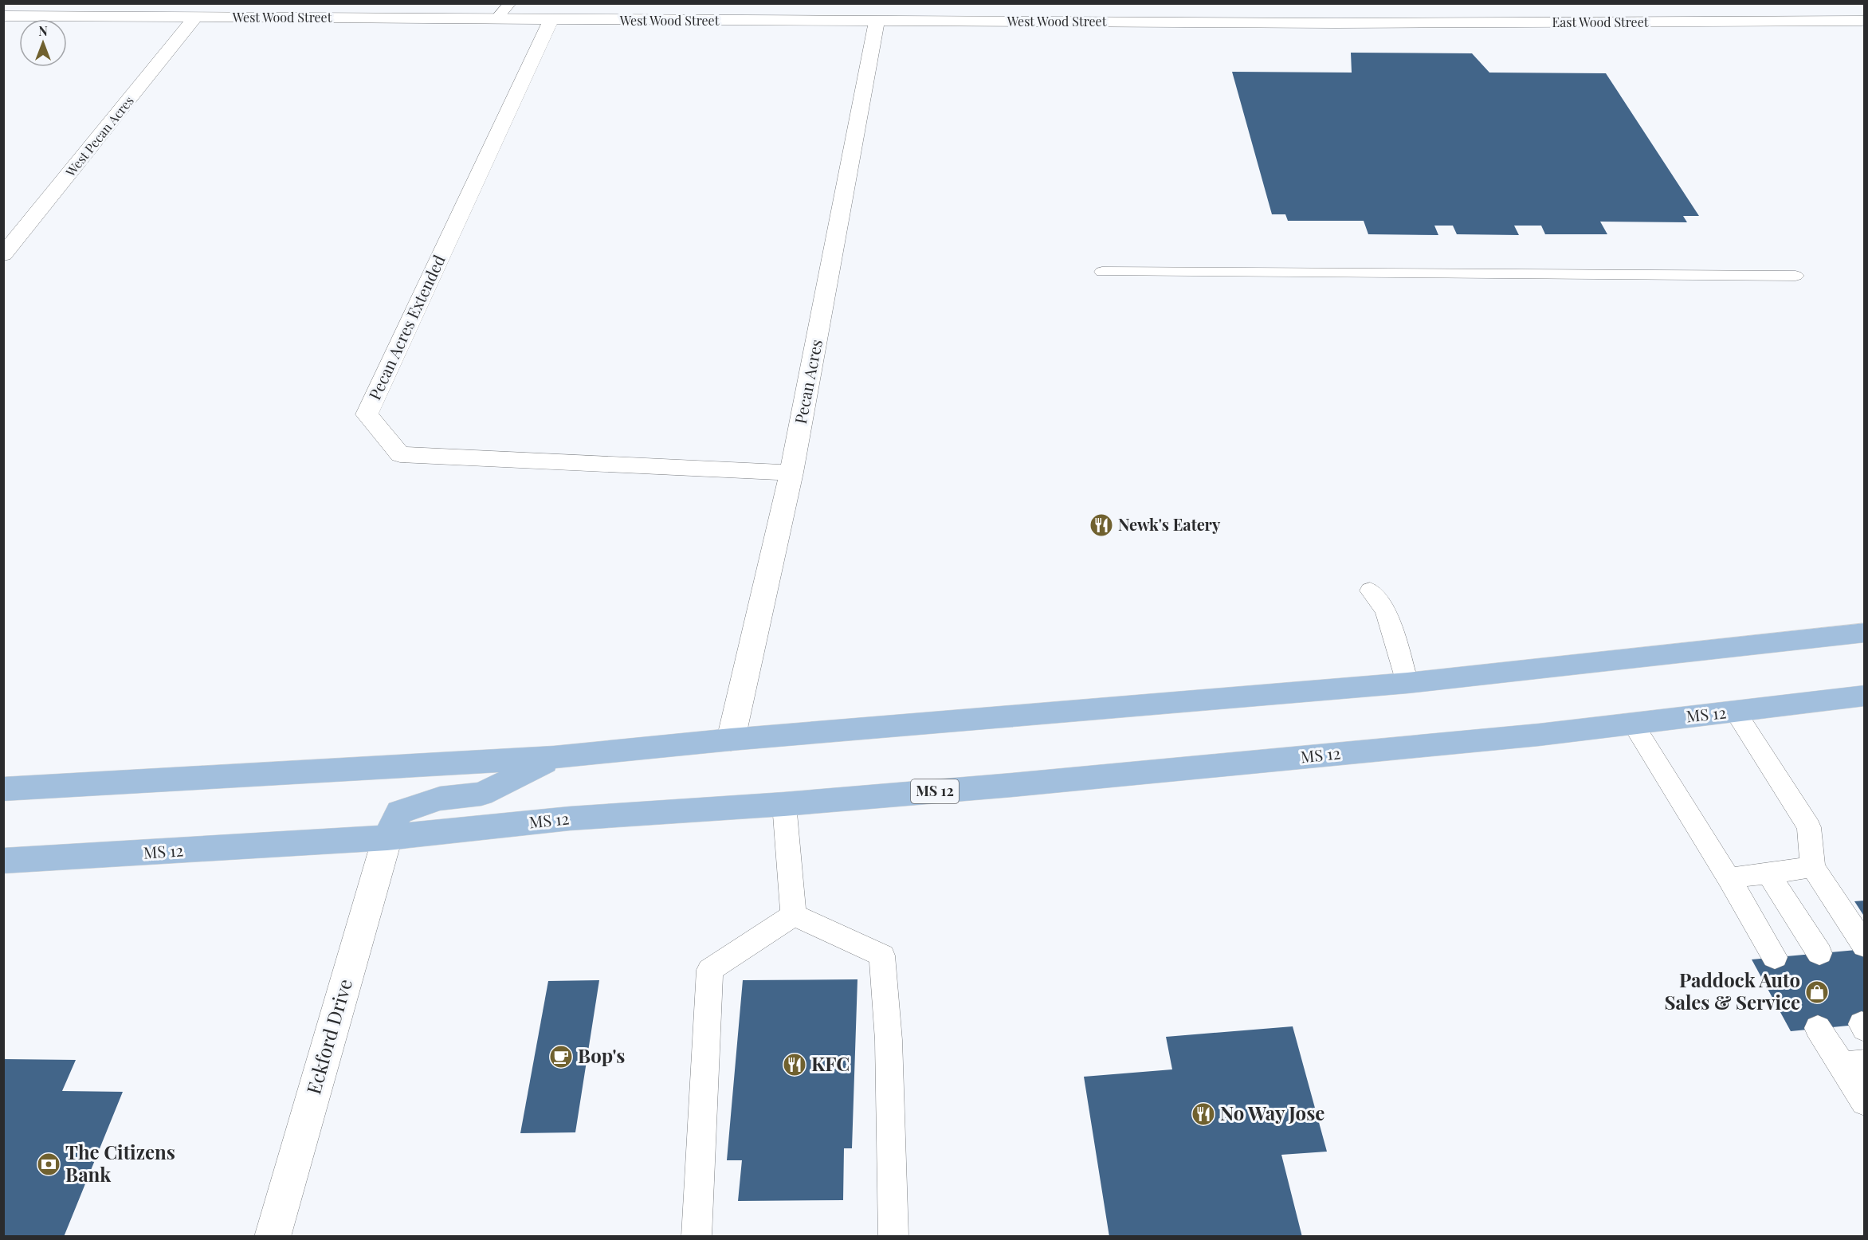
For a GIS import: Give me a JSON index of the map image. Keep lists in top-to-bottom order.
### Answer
{
  "streets": {
    "main road": ["MS 12"],
    "street": [
      "West Wood Street",
      "East Wood Street",
      "West Pecan Acres",
      "Pecan Acres Extended",
      "Pecan Acres",
      "Eckford Drive"
    ]
  },
  "crossings": [
    ["West Wood Street", "East Wood Street"],
    ["West Wood Street", "West Pecan Acres"],
    ["West Wood Street", "Pecan Acres Extended"],
    ["West Wood Street", "Pecan Acres"],
    ["Pecan Acres Extended", "Pecan Acres"],
    ["MS 12", "Eckford Drive"]
  ],
  "places": {
    "restaurant": ["Newk's Eatery", "KFC", "No Way Jose"],
    "shop": ["Paddock Auto Sales & Service"],
    "cafe": ["Bop's"],
    "bank": ["The Citizens Bank"]
  },
  "north": "top"
}
